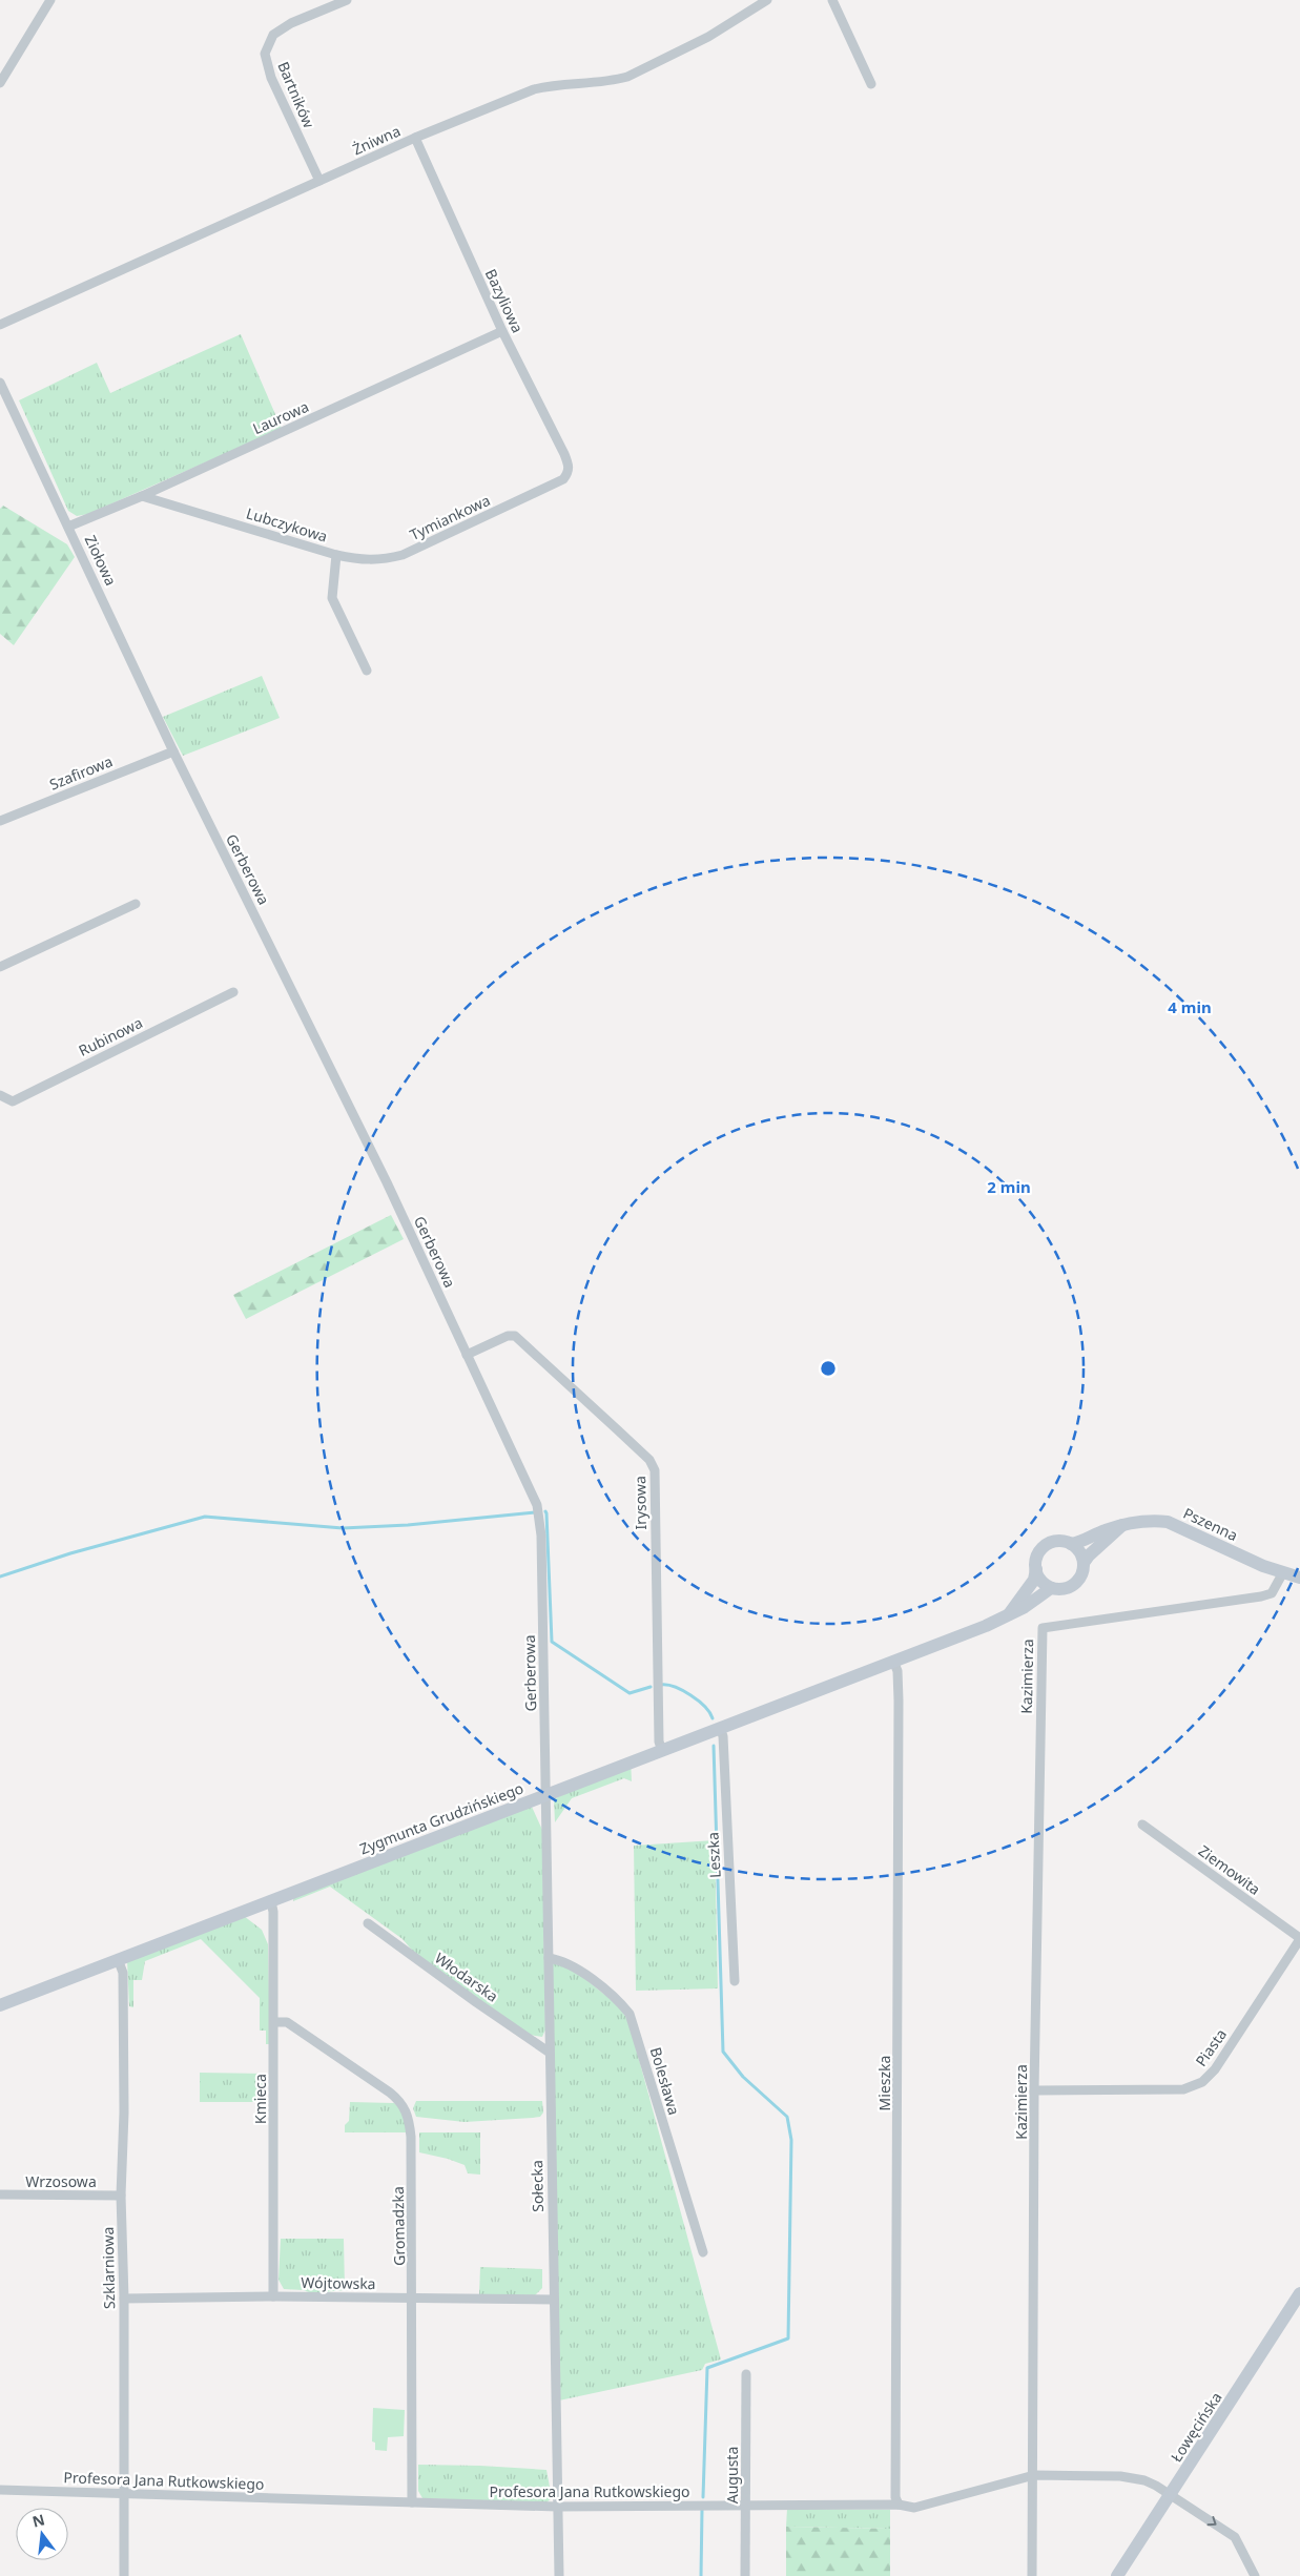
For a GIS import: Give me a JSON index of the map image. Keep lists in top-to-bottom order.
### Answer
{
  "streets": {
    "street": [
      "Bartników",
      "Żniwna",
      "Bazyliowa",
      "Laurowa",
      "Tymiankowa",
      "Lubczykowa",
      "Ziołowa",
      "Szafirowa",
      "Gerberowa",
      "Rubinowa",
      "Irysowa",
      "Pszenna",
      "Kazimierza",
      "Zygmunta Grudzińskiego",
      "Leszka",
      "Ziemowita",
      "Włodarska",
      "Piasta",
      "Bolesława",
      "Mieszka",
      "Kmieca",
      "Wrzosowa",
      "Sołecka",
      "Gromadzka",
      "Szklarniowa",
      "Wójtowska",
      "Łowęcińska",
      "Augusta",
      "Profesora Jana Rutkowskiego"
    ]
  },
  "crossings": [
    ["Bartników", "Żniwna"],
    ["Żniwna", "Bazyliowa"],
    ["Bazyliowa", "Laurowa"],
    ["Bazyliowa", "Tymiankowa"],
    ["Laurowa", "Lubczykowa"],
    ["Laurowa", "Ziołowa"],
    ["Tymiankowa", "Lubczykowa"],
    ["Ziołowa", "Szafirowa"],
    ["Ziołowa", "Gerberowa"],
    ["Szafirowa", "Gerberowa"],
    ["Gerberowa", "Irysowa"],
    ["Gerberowa", "Zygmunta Grudzińskiego"],
    ["Gerberowa", "Sołecka"],
    ["Irysowa", "Zygmunta Grudzińskiego"],
    ["Pszenna", "Kazimierza"],
    ["Kazimierza", "Piasta"],
    ["Kazimierza", "Profesora Jana Rutkowskiego"],
    ["Zygmunta Grudzińskiego", "Leszka"],
    ["Zygmunta Grudzińskiego", "Mieszka"],
    ["Zygmunta Grudzińskiego", "Kmieca"],
    ["Zygmunta Grudzińskiego", "Sołecka"],
    ["Zygmunta Grudzińskiego", "Szklarniowa"],
    ["Ziemowita", "Piasta"],
    ["Włodarska", "Sołecka"],
    ["Bolesława", "Sołecka"],
    ["Mieszka", "Profesora Jana Rutkowskiego"],
    ["Kmieca", "Gromadzka"],
    ["Kmieca", "Wójtowska"],
    ["Wrzosowa", "Szklarniowa"],
    ["Sołecka", "Wójtowska"],
    ["Sołecka", "Profesora Jana Rutkowskiego"],
    ["Gromadzka", "Wójtowska"],
    ["Gromadzka", "Profesora Jana Rutkowskiego"],
    ["Szklarniowa", "Wójtowska"],
    ["Szklarniowa", "Profesora Jana Rutkowskiego"],
    ["Łowęcińska", "Profesora Jana Rutkowskiego"],
    ["Augusta", "Profesora Jana Rutkowskiego"]
  ],
  "north": "top",
  "rings": ["4 min", "2 min"]
}
